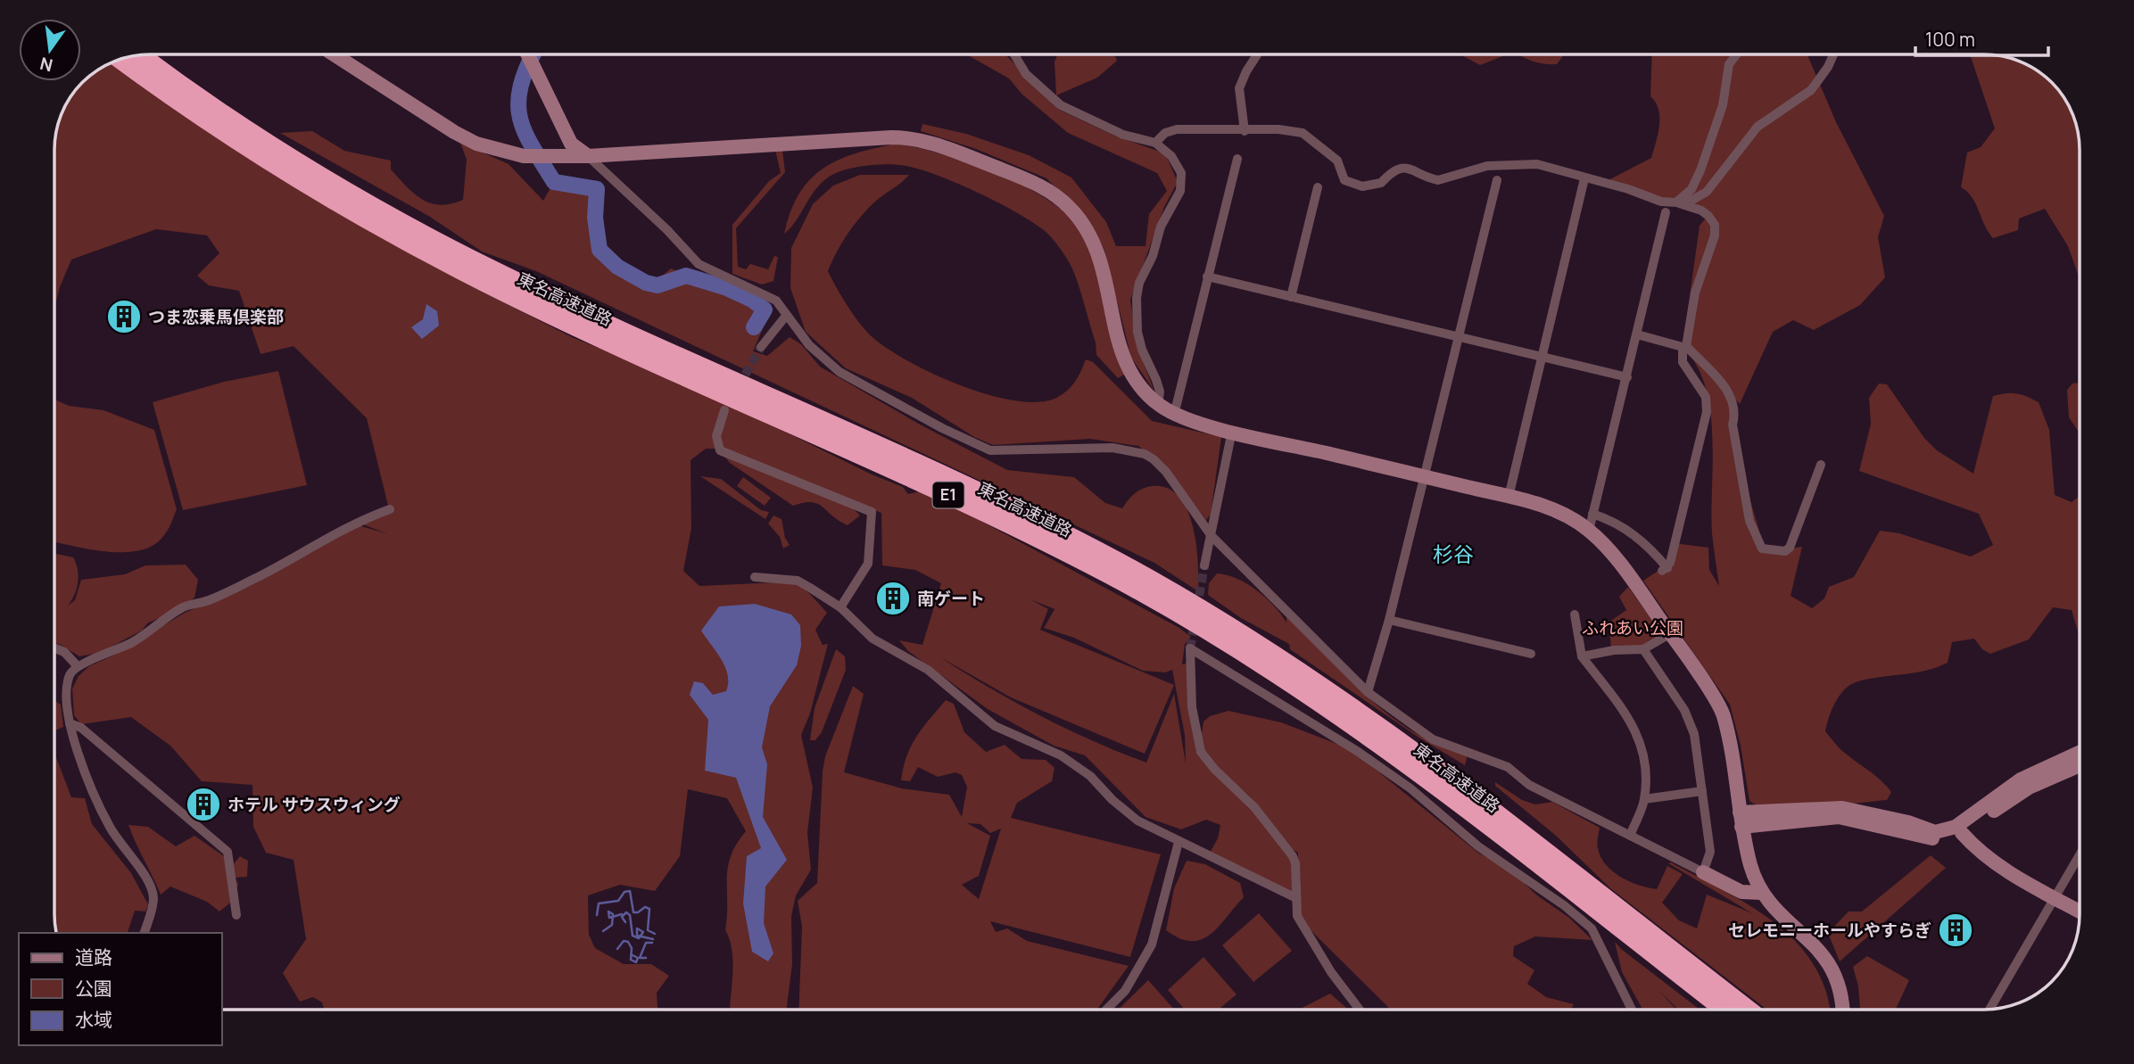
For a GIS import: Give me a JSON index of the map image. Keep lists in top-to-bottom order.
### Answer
{
  "streets": {
    "highway": ["東名高速道路", "E1"]
  },
  "districts": ["杉谷"],
  "parks": ["ふれあい公園"],
  "places": {
    "building": [
      "つま恋乗馬倶楽部",
      "南ゲート",
      "ホテル サウスウィング",
      "セレモニーホールやすらぎ"
    ]
  },
  "legend": ["道路", "公園", "水域"],
  "scale_bar": "100 m",
  "north": "bottom"
}
